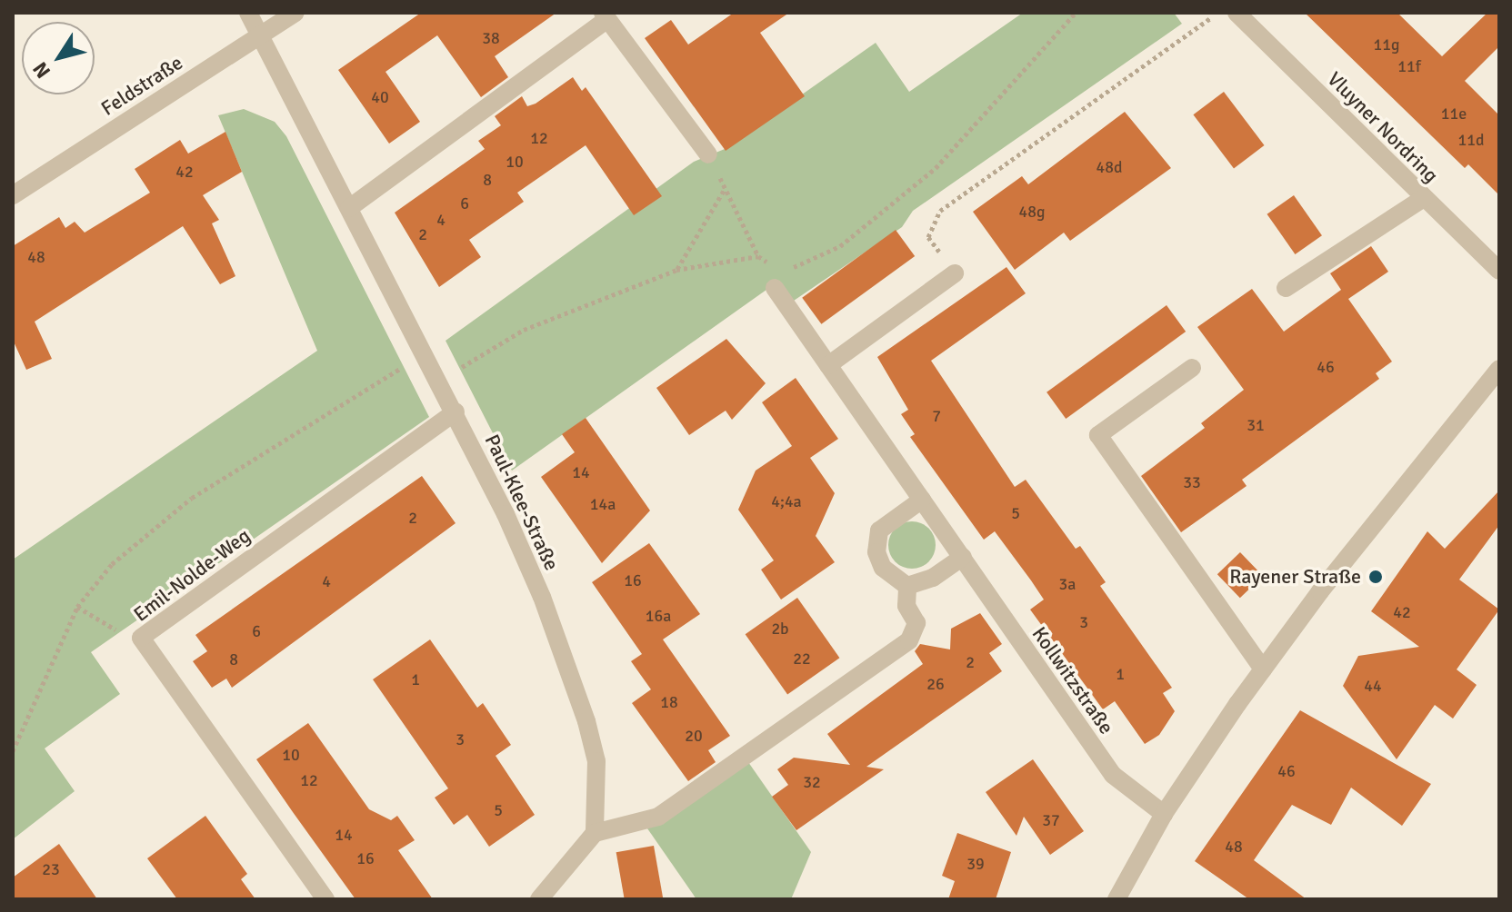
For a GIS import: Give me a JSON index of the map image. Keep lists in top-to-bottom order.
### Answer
{
  "streets": {
    "street": [
      "Feldstraße",
      "Vluyner Nordring",
      "Paul-Klee-Straße",
      "Emil-Nolde-Weg",
      "Kollwitzstraße"
    ]
  },
  "crossings": [
    ["Feldstraße", "Paul-Klee-Straße"],
    ["Paul-Klee-Straße", "Emil-Nolde-Weg"]
  ],
  "places": ["Rayener Straße"],
  "house_numbers": [
    "38",
    "11g",
    "11f",
    "40",
    "11e",
    "12",
    "11d",
    "10",
    "48d",
    "42",
    "8",
    "6",
    "48g",
    "4",
    "2",
    "48",
    "46",
    "7",
    "31",
    "14",
    "33",
    "4;4a",
    "14a",
    "5",
    "2",
    "16",
    "4",
    "3a",
    "42",
    "16a",
    "3",
    "2b",
    "6",
    "22",
    "8",
    "2",
    "1",
    "1",
    "26",
    "44",
    "18",
    "20",
    "3",
    "10",
    "46",
    "12",
    "32",
    "5",
    "37",
    "14",
    "48",
    "16",
    "39",
    "23"
  ],
  "north": "bottom left"
}
